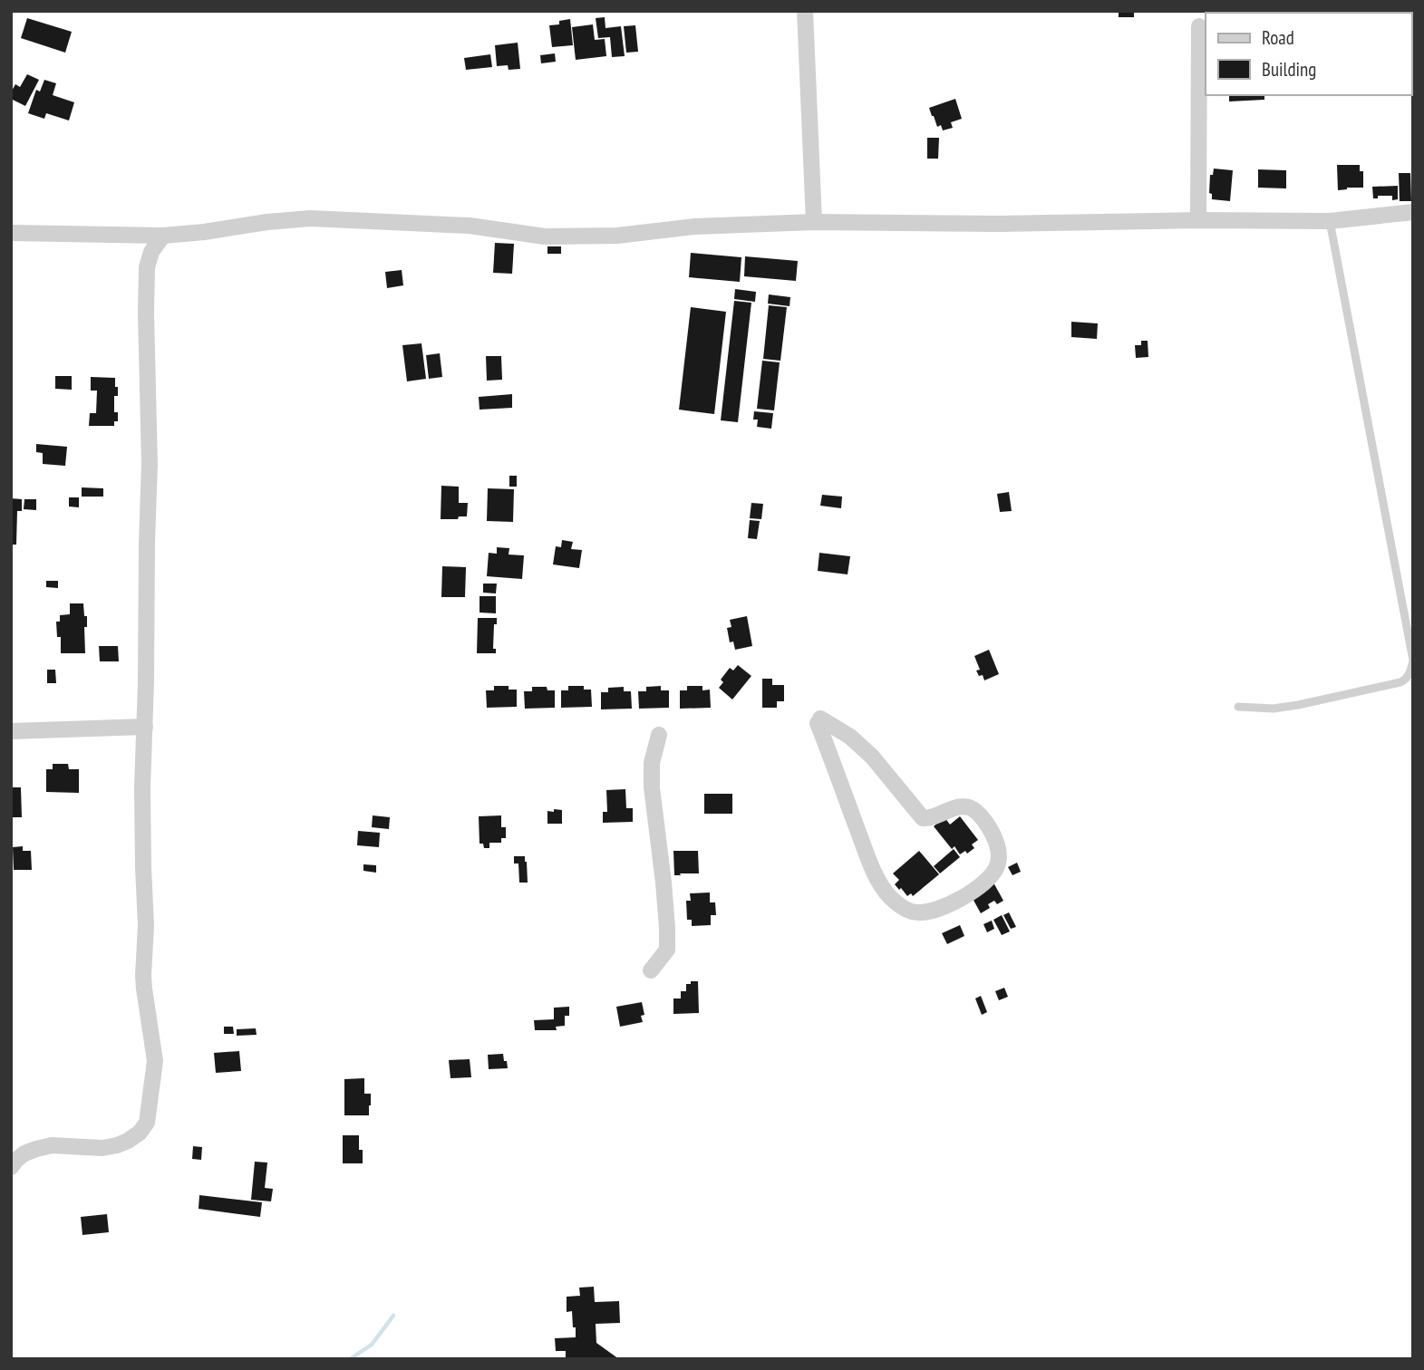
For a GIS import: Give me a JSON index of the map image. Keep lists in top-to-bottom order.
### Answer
{
  "legend": ["Road", "Building"]
}
